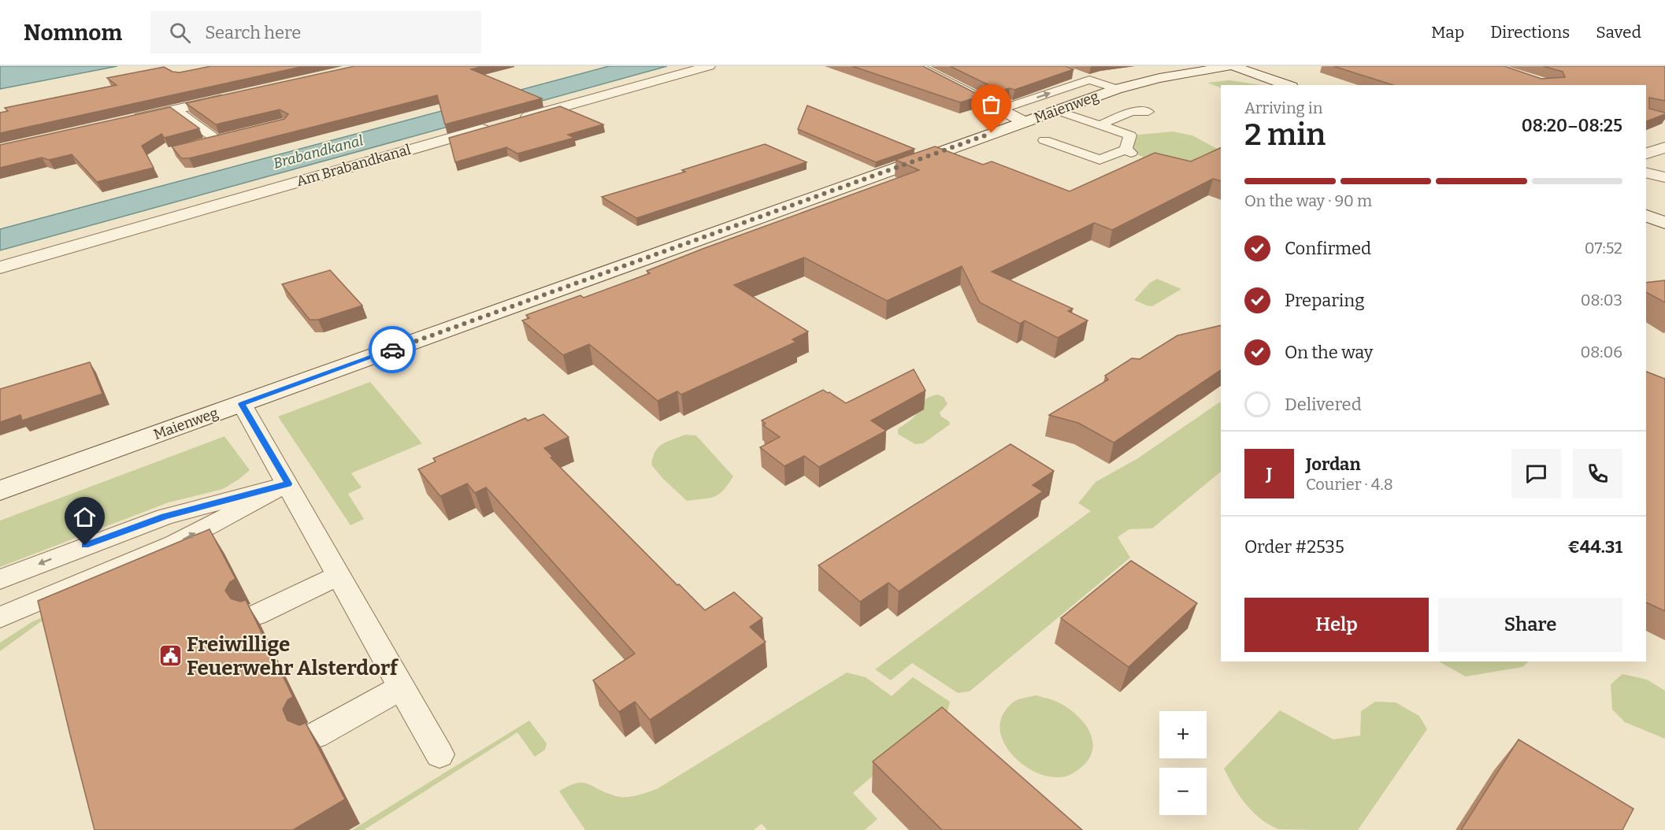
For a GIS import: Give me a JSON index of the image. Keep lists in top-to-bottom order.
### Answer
{
  "streets": {
    "street": ["Maienweg", "Am Brabandkanal"]
  },
  "water": ["Brabandkanal"],
  "places": {
    "public building": ["Freiwillige Feuerwehr Alsterdorf"]
  },
  "page": {
    "header": "Nomnom",
    "search": "Search here",
    "nav": ["Map", "Directions", "Saved"],
    "heading": ["2 min", "Arriving in", "08:20–08:25"],
    "panel": [
      "Jordan",
      "Courier · 4.8",
      "Order #2535",
      "€44.31"
    ],
    "bar": "On the way · 90 m",
    "list": [
      ["Confirmed", "07:52"],
      ["Preparing", "08:03"],
      ["On the way", "08:06"],
      "Delivered"
    ],
    "round": "J",
    "buttons": ["Help", "Share"],
    "map_buttons": ["+", "−"]
  }
}
